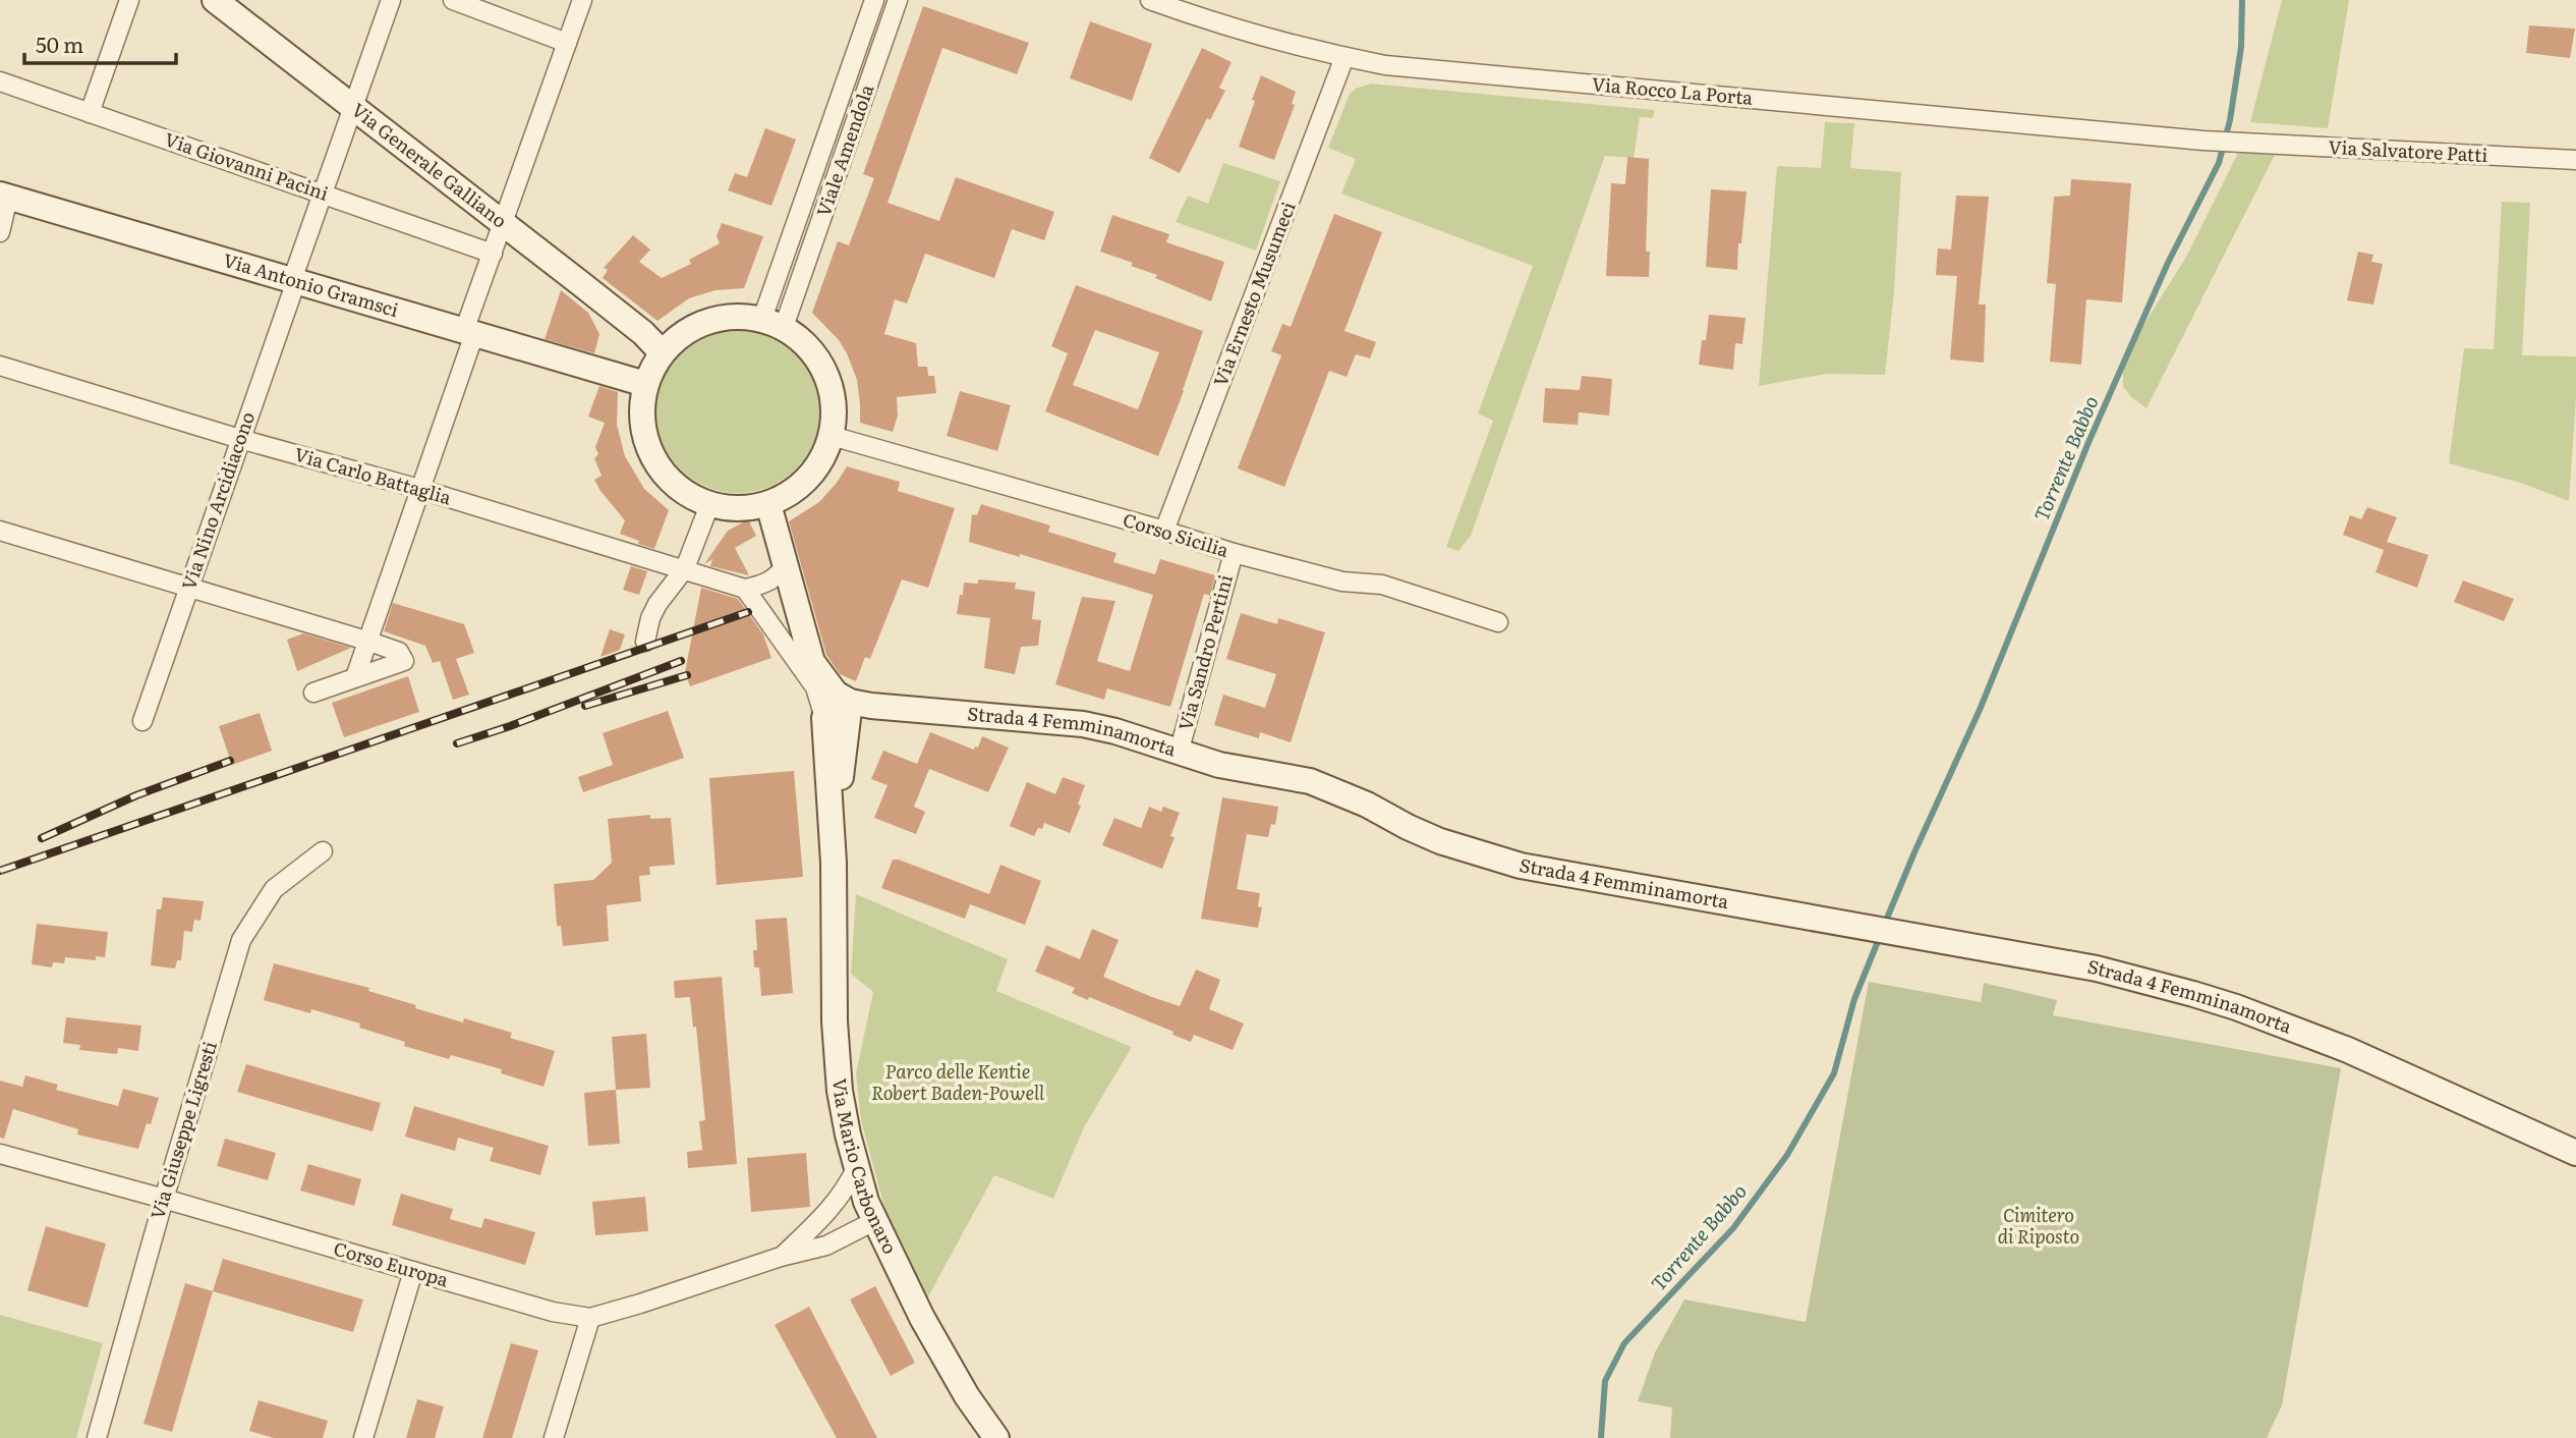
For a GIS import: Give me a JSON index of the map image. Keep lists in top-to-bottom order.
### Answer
{
  "streets": {
    "street": [
      "Via Rocco La Porta",
      "Viale Amendola",
      "Via Salvatore Patti",
      "Via Giovanni Pacini",
      "Via Generale Galliano",
      "Via Antonio Gramsci",
      "Via Ernesto Musumeci",
      "Via Carlo Battaglia",
      "Via Nino Arcidiacono",
      "Corso Sicilia",
      "Via Sandro Pertini",
      "Strada 4 Femminamorta",
      "Via Giuseppe Ligresti",
      "Via Mario Carbonaro",
      "Corso Europa"
    ]
  },
  "crossings": [
    ["Via Rocco La Porta", "Via Salvatore Patti"],
    ["Via Rocco La Porta", "Via Ernesto Musumeci"],
    ["Viale Amendola", "Via Generale Galliano"],
    ["Viale Amendola", "Via Antonio Gramsci"],
    ["Viale Amendola", "Corso Sicilia"],
    ["Via Giovanni Pacini", "Via Nino Arcidiacono"],
    ["Via Generale Galliano", "Via Antonio Gramsci"],
    ["Via Generale Galliano", "Via Nino Arcidiacono"],
    ["Via Generale Galliano", "Corso Sicilia"],
    ["Via Antonio Gramsci", "Via Nino Arcidiacono"],
    ["Via Antonio Gramsci", "Corso Sicilia"],
    ["Via Ernesto Musumeci", "Corso Sicilia"],
    ["Via Carlo Battaglia", "Via Nino Arcidiacono"],
    ["Corso Sicilia", "Via Sandro Pertini"],
    ["Via Sandro Pertini", "Strada 4 Femminamorta"],
    ["Via Giuseppe Ligresti", "Corso Europa"],
    ["Via Mario Carbonaro", "Corso Europa"]
  ],
  "water": ["Torrente Babbo"],
  "parks": ["Parco delle Kentie Robert Baden-Powell", "Cimitero di Riposto"],
  "scale_bar": "50 m"
}
